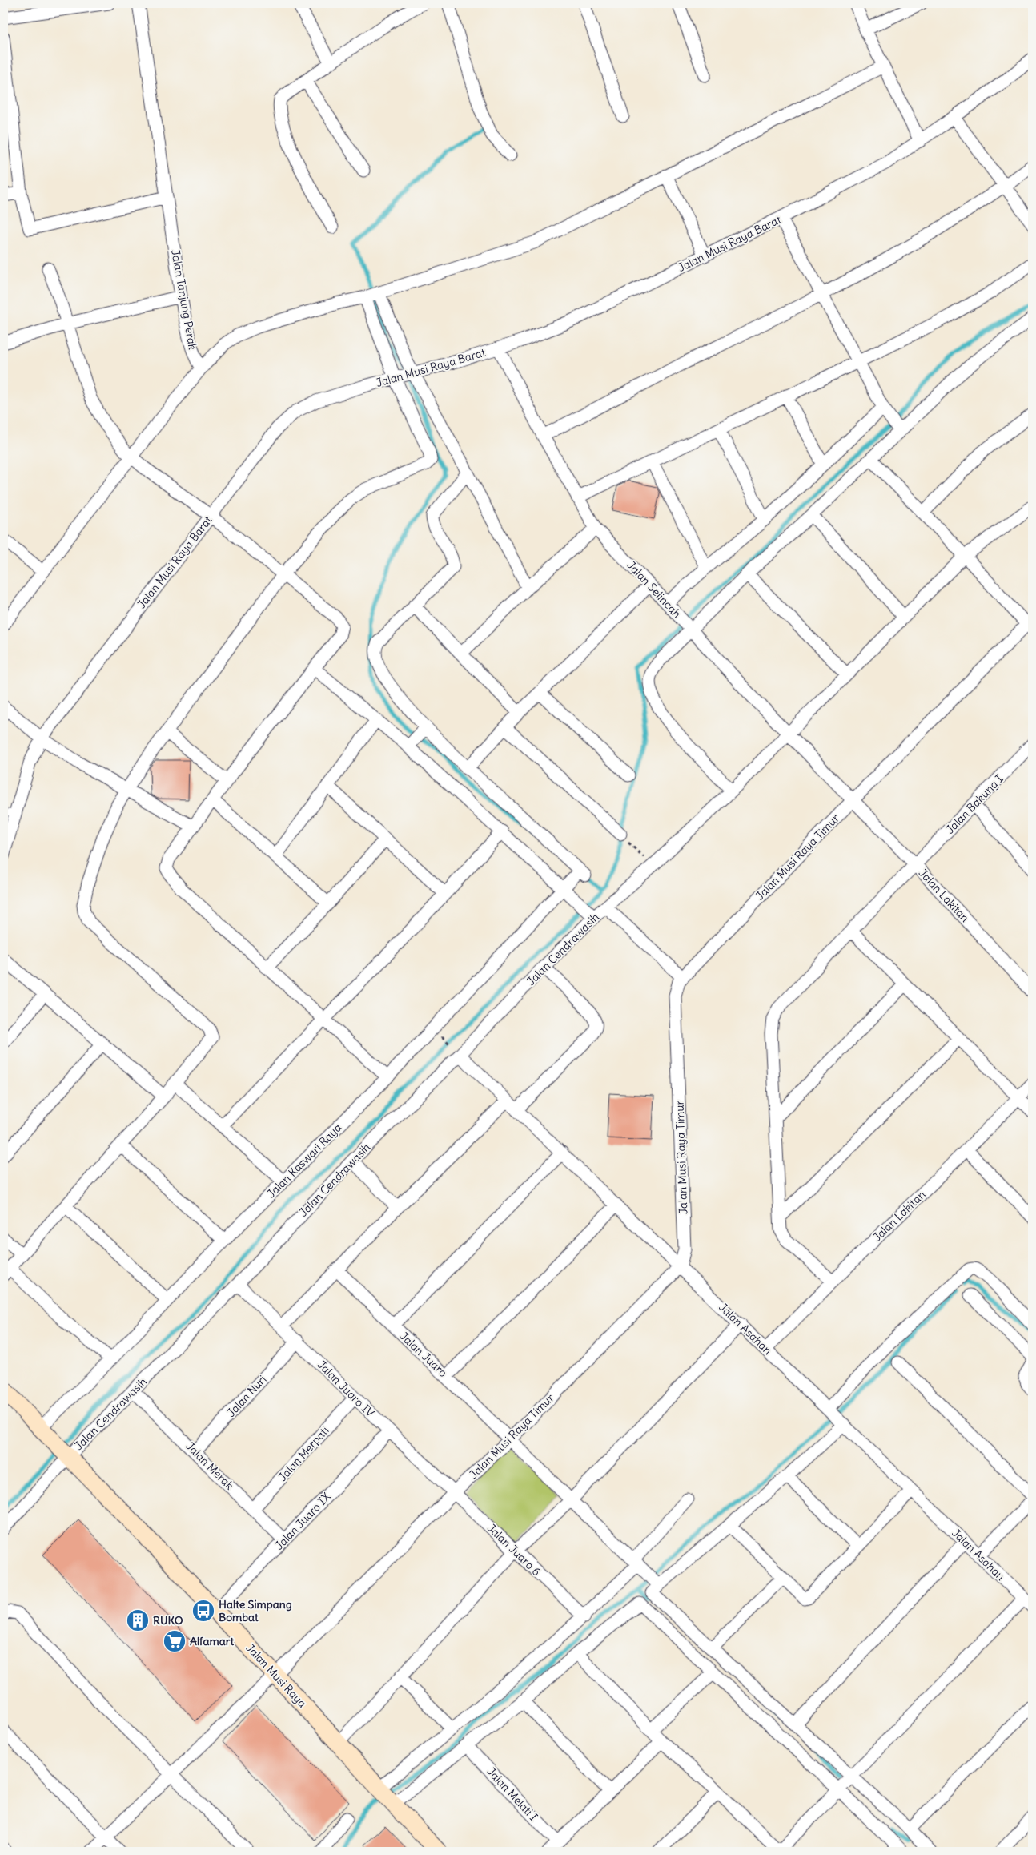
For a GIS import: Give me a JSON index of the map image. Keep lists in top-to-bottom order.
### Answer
{
  "streets": {
    "street": [
      "Jalan Musi Raya Barat",
      "Jalan Tanjung Perak",
      "Jalan Selincah",
      "Jalan Bakung I",
      "Jalan Musi Raya Timur",
      "Jalan Lakitan",
      "Jalan Cendrawasih",
      "Jalan Kaswari Raya",
      "Jalan Asahan",
      "Jalan Juaro",
      "Jalan Juaro IV",
      "Jalan Nuri",
      "Jalan Merpati",
      "Jalan Merak",
      "Jalan Juaro IX",
      "Jalan Juaro 6",
      "Jalan Musi Raya",
      "Jalan Melati I"
    ]
  },
  "crossings": [
    ["Jalan Musi Raya Barat", "Jalan Selincah"],
    ["Jalan Selincah", "Jalan Musi Raya Timur"],
    ["Jalan Selincah", "Jalan Lakitan"],
    ["Jalan Selincah", "Jalan Cendrawasih"],
    ["Jalan Bakung I", "Jalan Lakitan"],
    ["Jalan Musi Raya Timur", "Jalan Lakitan"],
    ["Jalan Musi Raya Timur", "Jalan Asahan"],
    ["Jalan Musi Raya Timur", "Jalan Juaro"],
    ["Jalan Musi Raya Timur", "Jalan Juaro IV"],
    ["Jalan Musi Raya Timur", "Jalan Juaro 6"],
    ["Jalan Musi Raya Timur", "Jalan Musi Raya"],
    ["Jalan Lakitan", "Jalan Asahan"],
    ["Jalan Cendrawasih", "Jalan Asahan"],
    ["Jalan Cendrawasih", "Jalan Juaro IV"],
    ["Jalan Cendrawasih", "Jalan Merak"],
    ["Jalan Cendrawasih", "Jalan Musi Raya"],
    ["Jalan Kaswari Raya", "Jalan Musi Raya"],
    ["Jalan Juaro IV", "Jalan Nuri"],
    ["Jalan Juaro IV", "Jalan Merpati"],
    ["Jalan Juaro IV", "Jalan Juaro IX"],
    ["Jalan Juaro IV", "Jalan Juaro 6"],
    ["Jalan Nuri", "Jalan Merak"],
    ["Jalan Merpati", "Jalan Merak"],
    ["Jalan Merak", "Jalan Juaro IX"],
    ["Jalan Juaro IX", "Jalan Musi Raya"]
  ],
  "places": {
    "bus stop": ["Halte Simpang Bombat"],
    "building": ["RUKO"],
    "supermarket": ["Alfamart"]
  }
}
